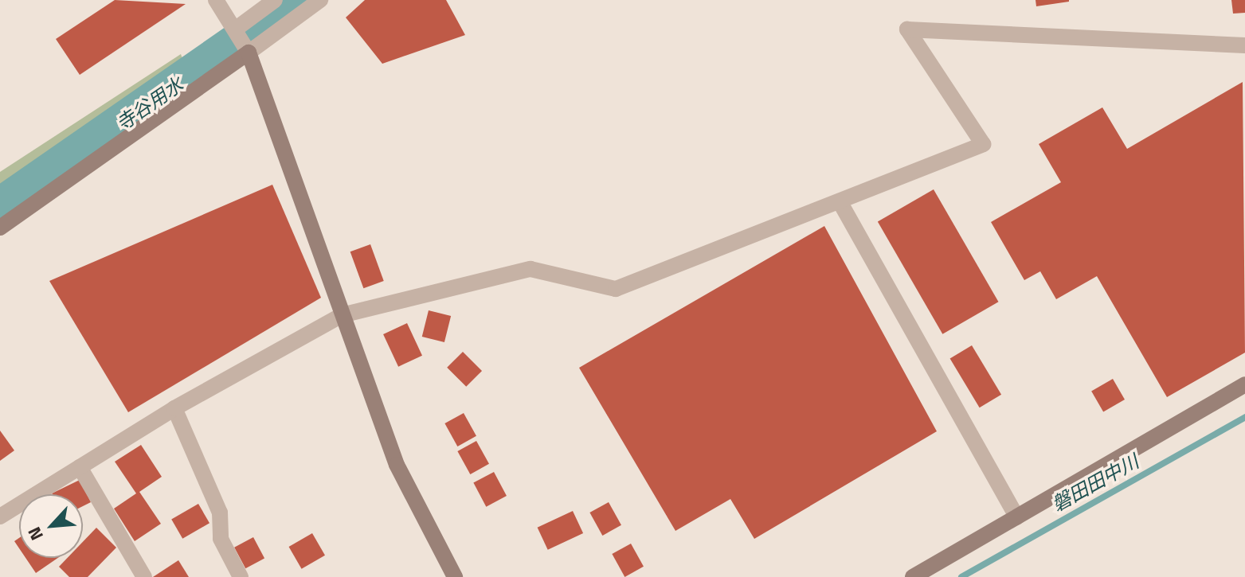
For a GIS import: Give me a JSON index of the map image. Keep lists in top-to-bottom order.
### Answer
{
  "water": ["寺谷用水", "磐田田中川"],
  "north": "bottom left"
}
